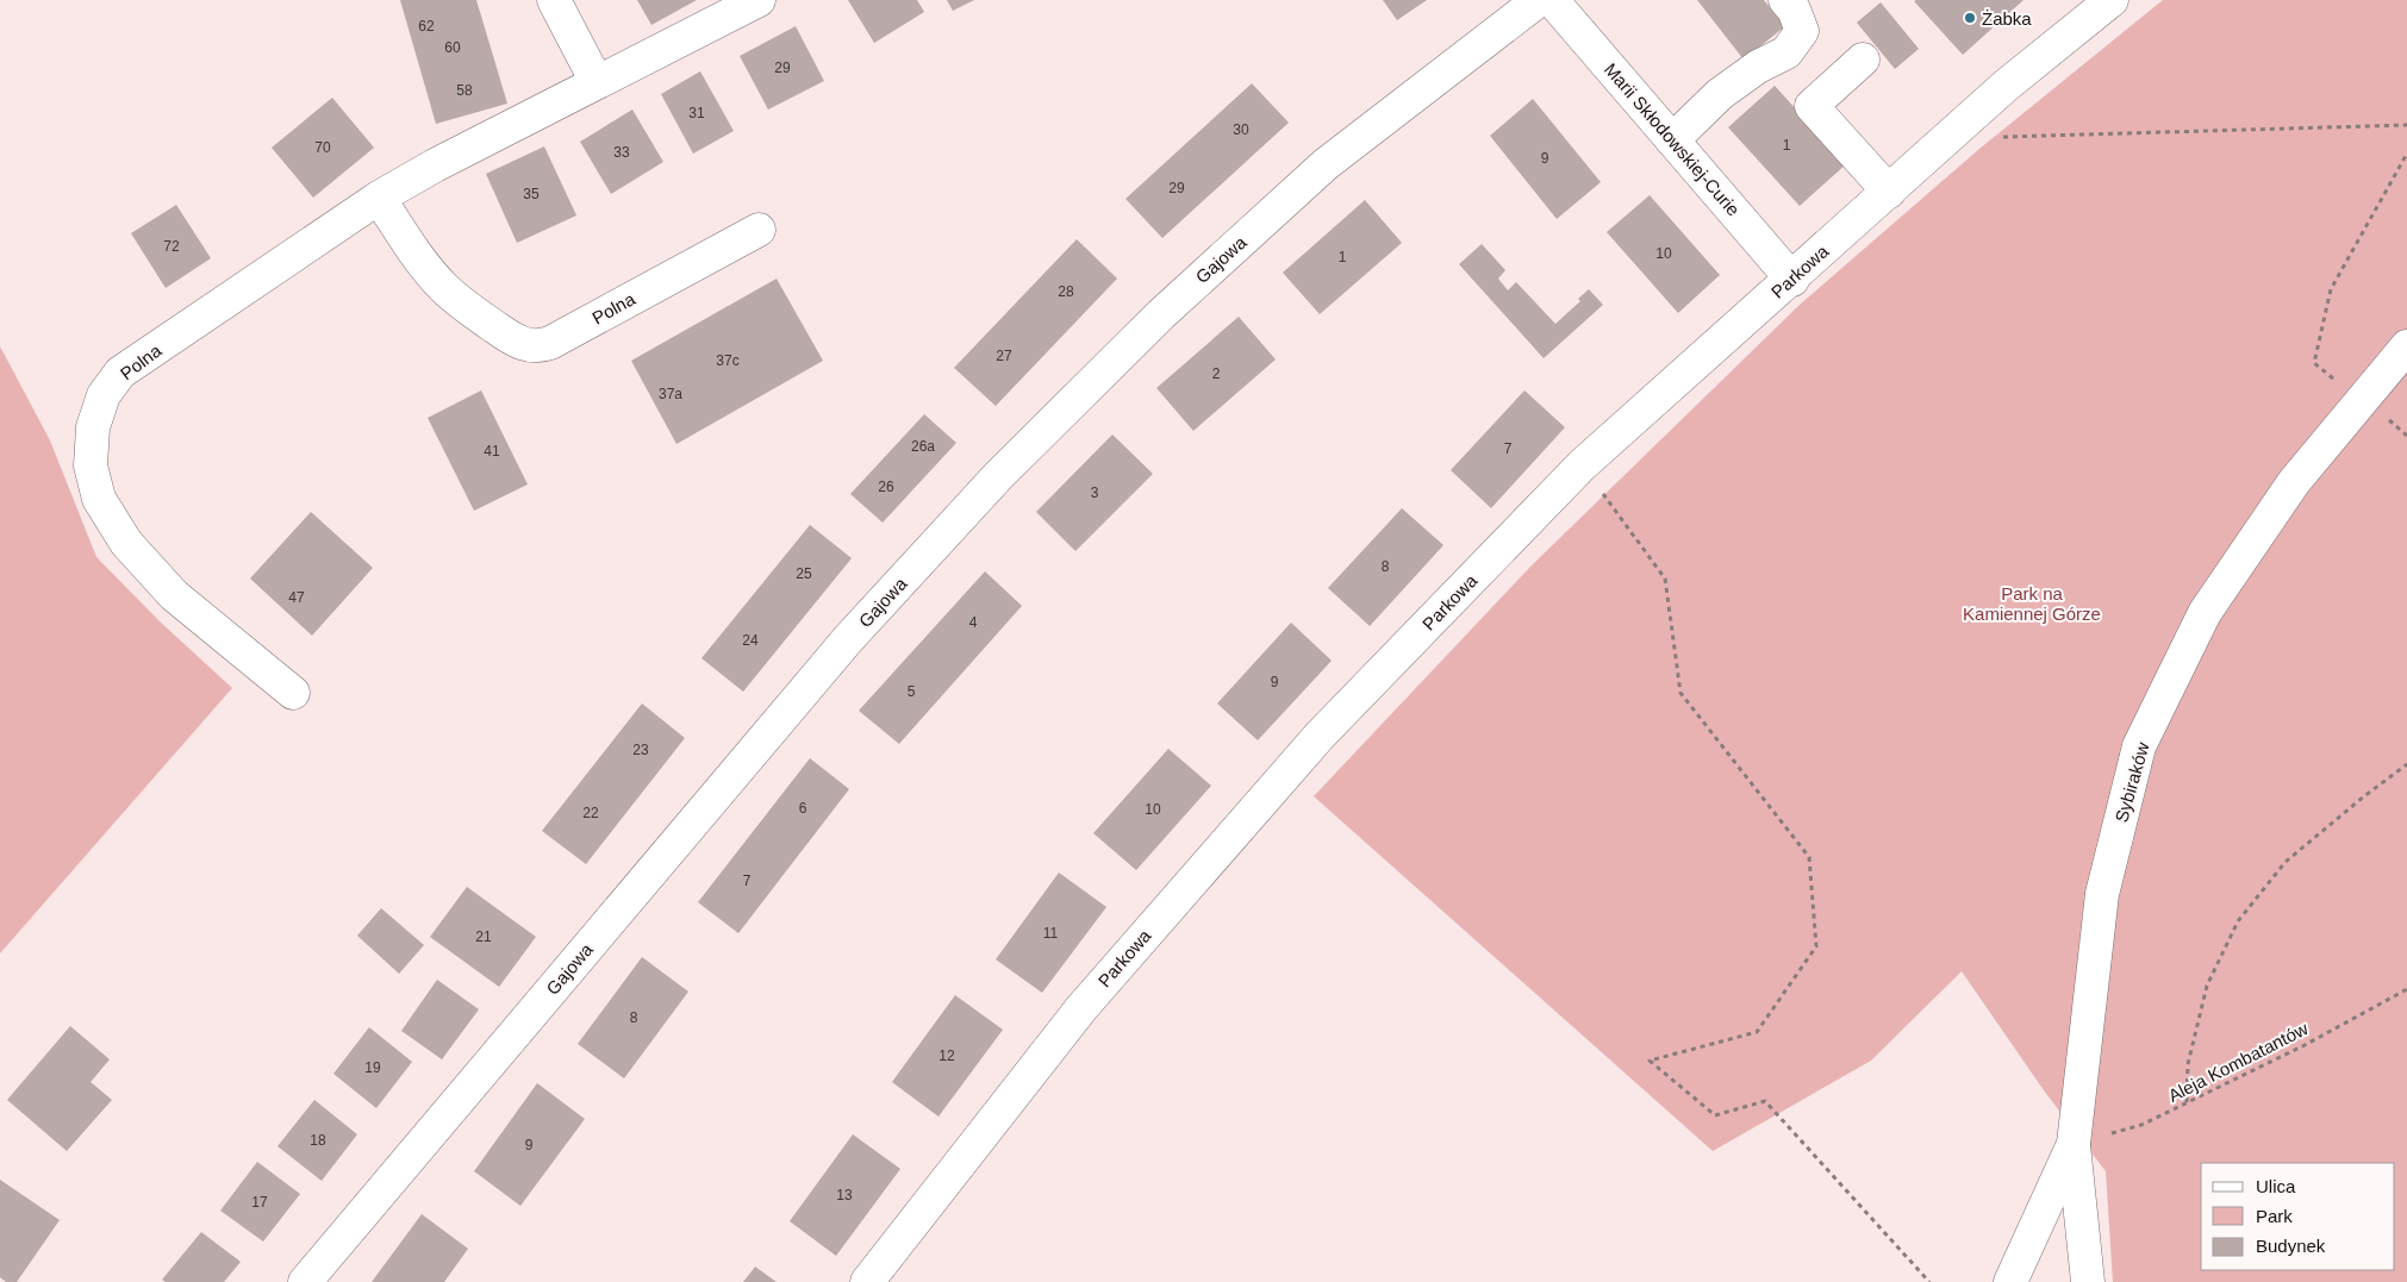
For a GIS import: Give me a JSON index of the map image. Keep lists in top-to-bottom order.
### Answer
{
  "streets": {
    "street": [
      "Marii Skłodowskiej-Curie",
      "Gajowa",
      "Parkowa",
      "Polna",
      "Sybiraków"
    ],
    "path": ["Aleja Kombatantów"]
  },
  "crossings": [
    ["Marii Skłodowskiej-Curie", "Parkowa"],
    ["Sybiraków", "Aleja Kombatantów"]
  ],
  "parks": ["Park na Kamiennej Górze"],
  "places": ["Żabka"],
  "house_numbers": [
    "62",
    "60",
    "29",
    "58",
    "31",
    "30",
    "1",
    "70",
    "33",
    "9",
    "29",
    "35",
    "72",
    "10",
    "1",
    "28",
    "27",
    "37c",
    "2",
    "37a",
    "26a",
    "7",
    "41",
    "26",
    "3",
    "8",
    "25",
    "47",
    "4",
    "24",
    "9",
    "5",
    "23",
    "6",
    "10",
    "22",
    "7",
    "11",
    "21",
    "8",
    "12",
    "19",
    "18",
    "9",
    "13",
    "17"
  ],
  "legend": ["Ulica", "Park", "Budynek"]
}
